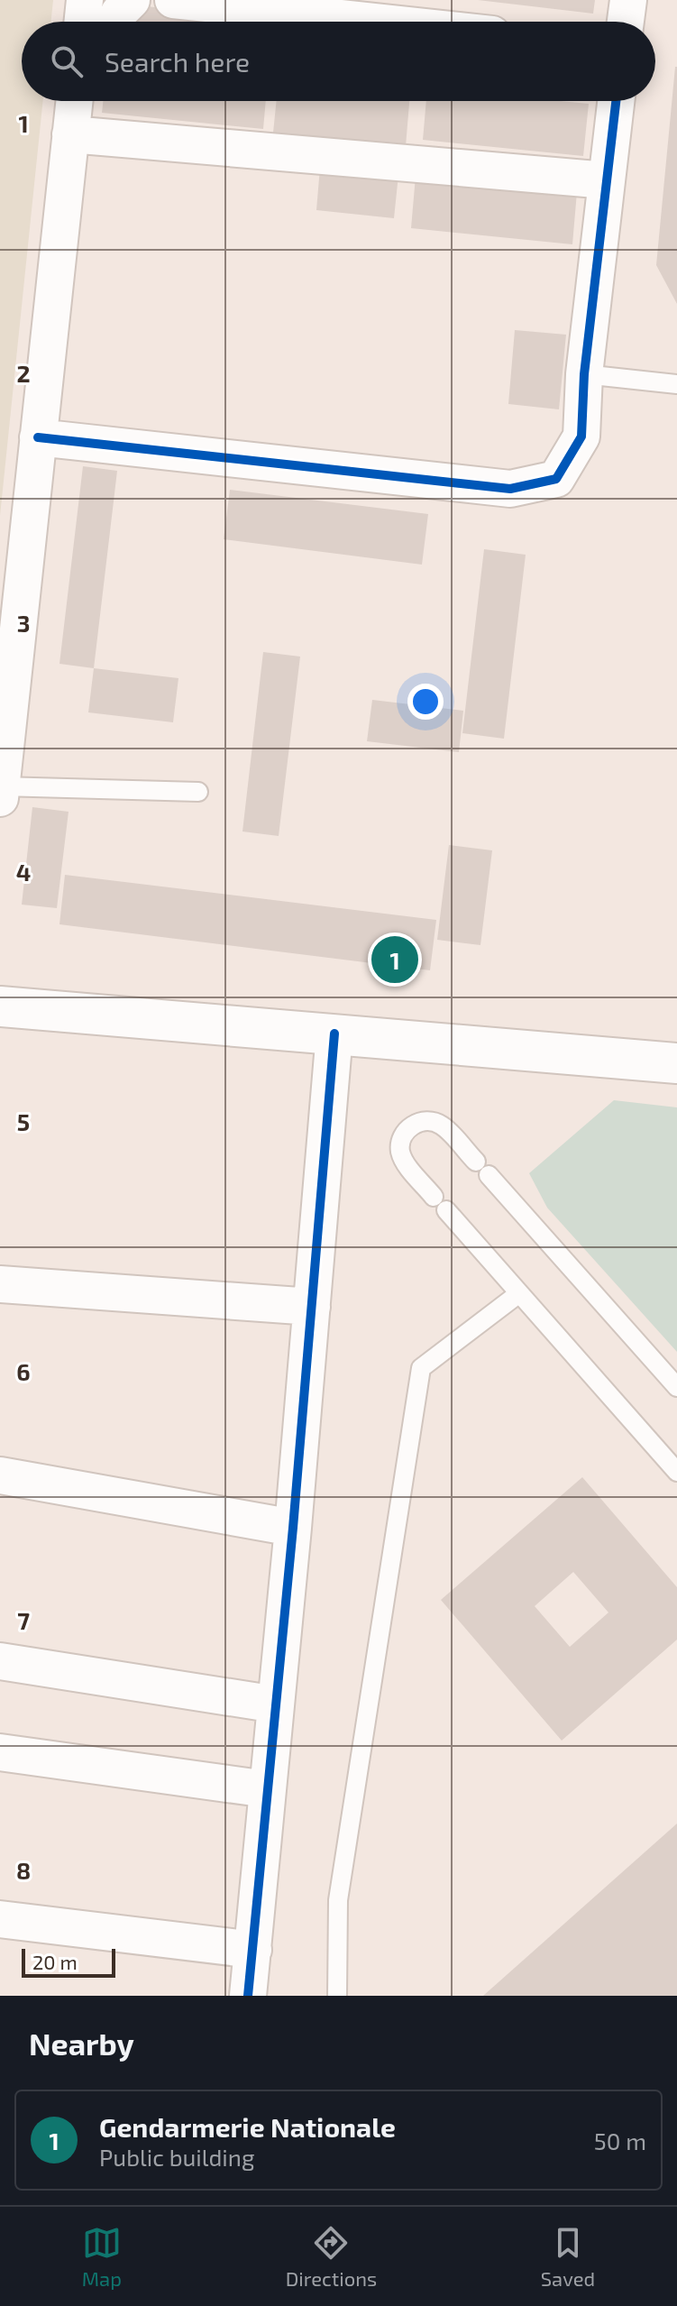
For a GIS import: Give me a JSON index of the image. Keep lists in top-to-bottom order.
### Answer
{
  "scale_bar": "20 m",
  "page": {
    "search": "Search here",
    "pins": "1",
    "scale": "20 m",
    "heading": "Nearby",
    "list": [
      {
        "mark": "1",
        "name": "Gendarmerie Nationale",
        "note": "Public building",
        "value": "50 m"
      }
    ],
    "nav": ["Map", "Directions", "Saved"]
  },
  "grid": {
    "rows": [
      "1",
      "2",
      "3",
      "4",
      "5",
      "6",
      "7",
      "8"
    ]
  }
}
